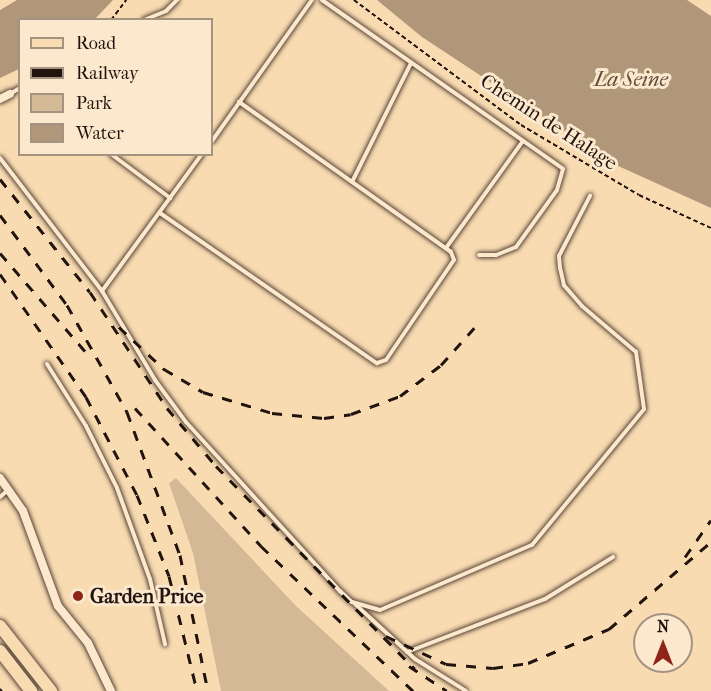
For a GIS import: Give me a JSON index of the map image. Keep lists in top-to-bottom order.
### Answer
{
  "streets": {
    "path": ["Chemin de Halage"]
  },
  "water": ["La Seine"],
  "places": ["Garden Price"],
  "legend": [
    "Road",
    "Railway",
    "Park",
    "Water"
  ],
  "north": "top"
}
